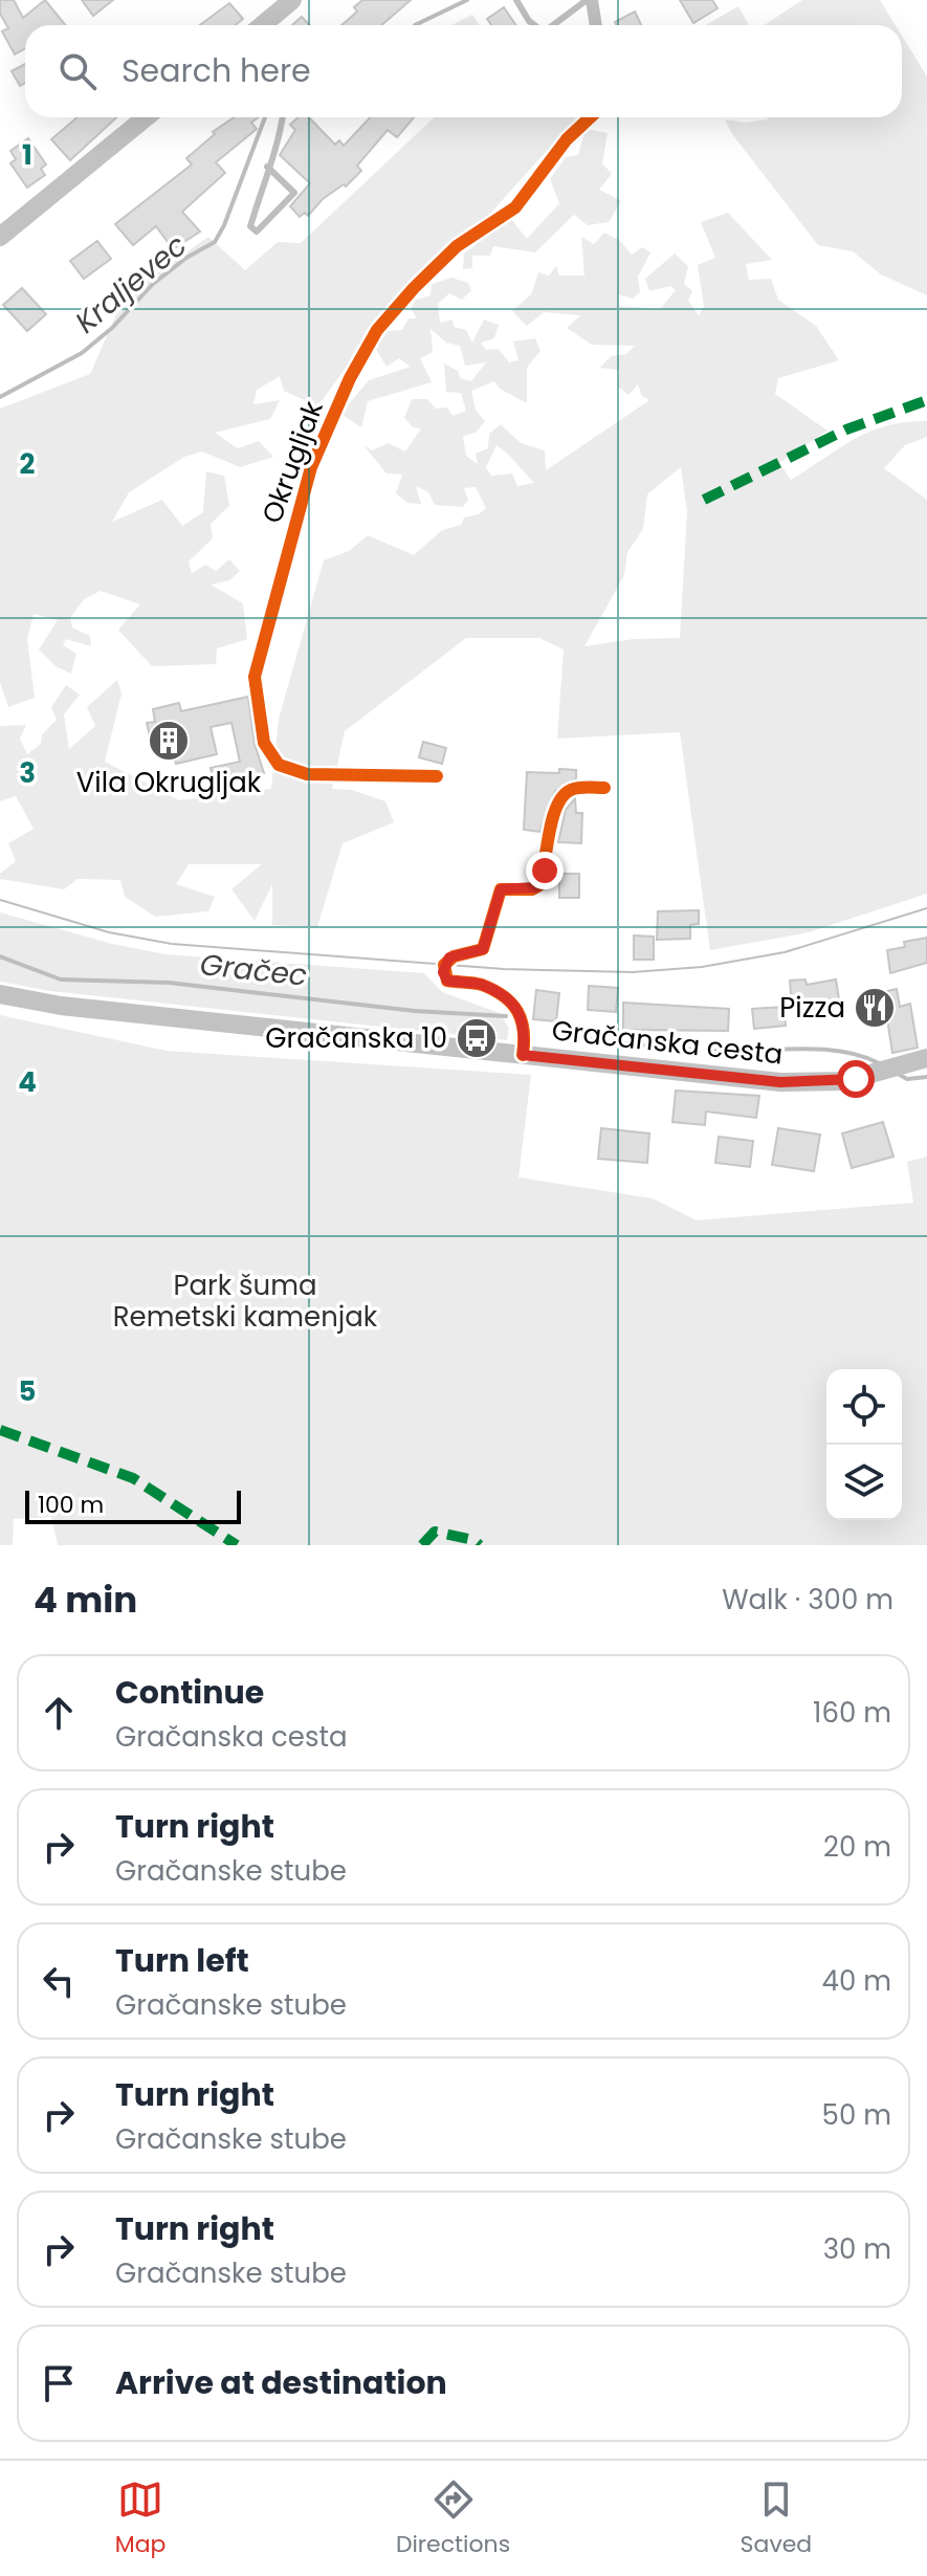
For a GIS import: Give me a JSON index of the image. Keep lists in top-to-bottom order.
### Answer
{
  "streets": {
    "main road": ["Gračanska cesta"],
    "street": ["Okrugljak"]
  },
  "water": ["Kraljevec", "Gračec"],
  "parks": ["Park šuma Remetski kamenjak"],
  "places": {
    "building": ["Vila Okrugljak"],
    "restaurant": ["Pizza"],
    "bus stop": ["Gračanska 10"]
  },
  "scale_bar": "100 m",
  "page": {
    "search": "Search here",
    "scale": "100 m",
    "heading": ["4 min", "Walk · 300 m"],
    "list": [
      ["Continue", "Gračanska cesta", "160 m"],
      ["Turn right", "Gračanske stube", "20 m"],
      ["Turn left", "Gračanske stube", "40 m"],
      ["Turn right", "Gračanske stube", "50 m"],
      ["Turn right", "Gračanske stube", "30 m"],
      "Arrive at destination"
    ],
    "nav": ["Map", "Directions", "Saved"]
  },
  "grid": {
    "rows": [
      "1",
      "2",
      "3",
      "4",
      "5"
    ]
  }
}
